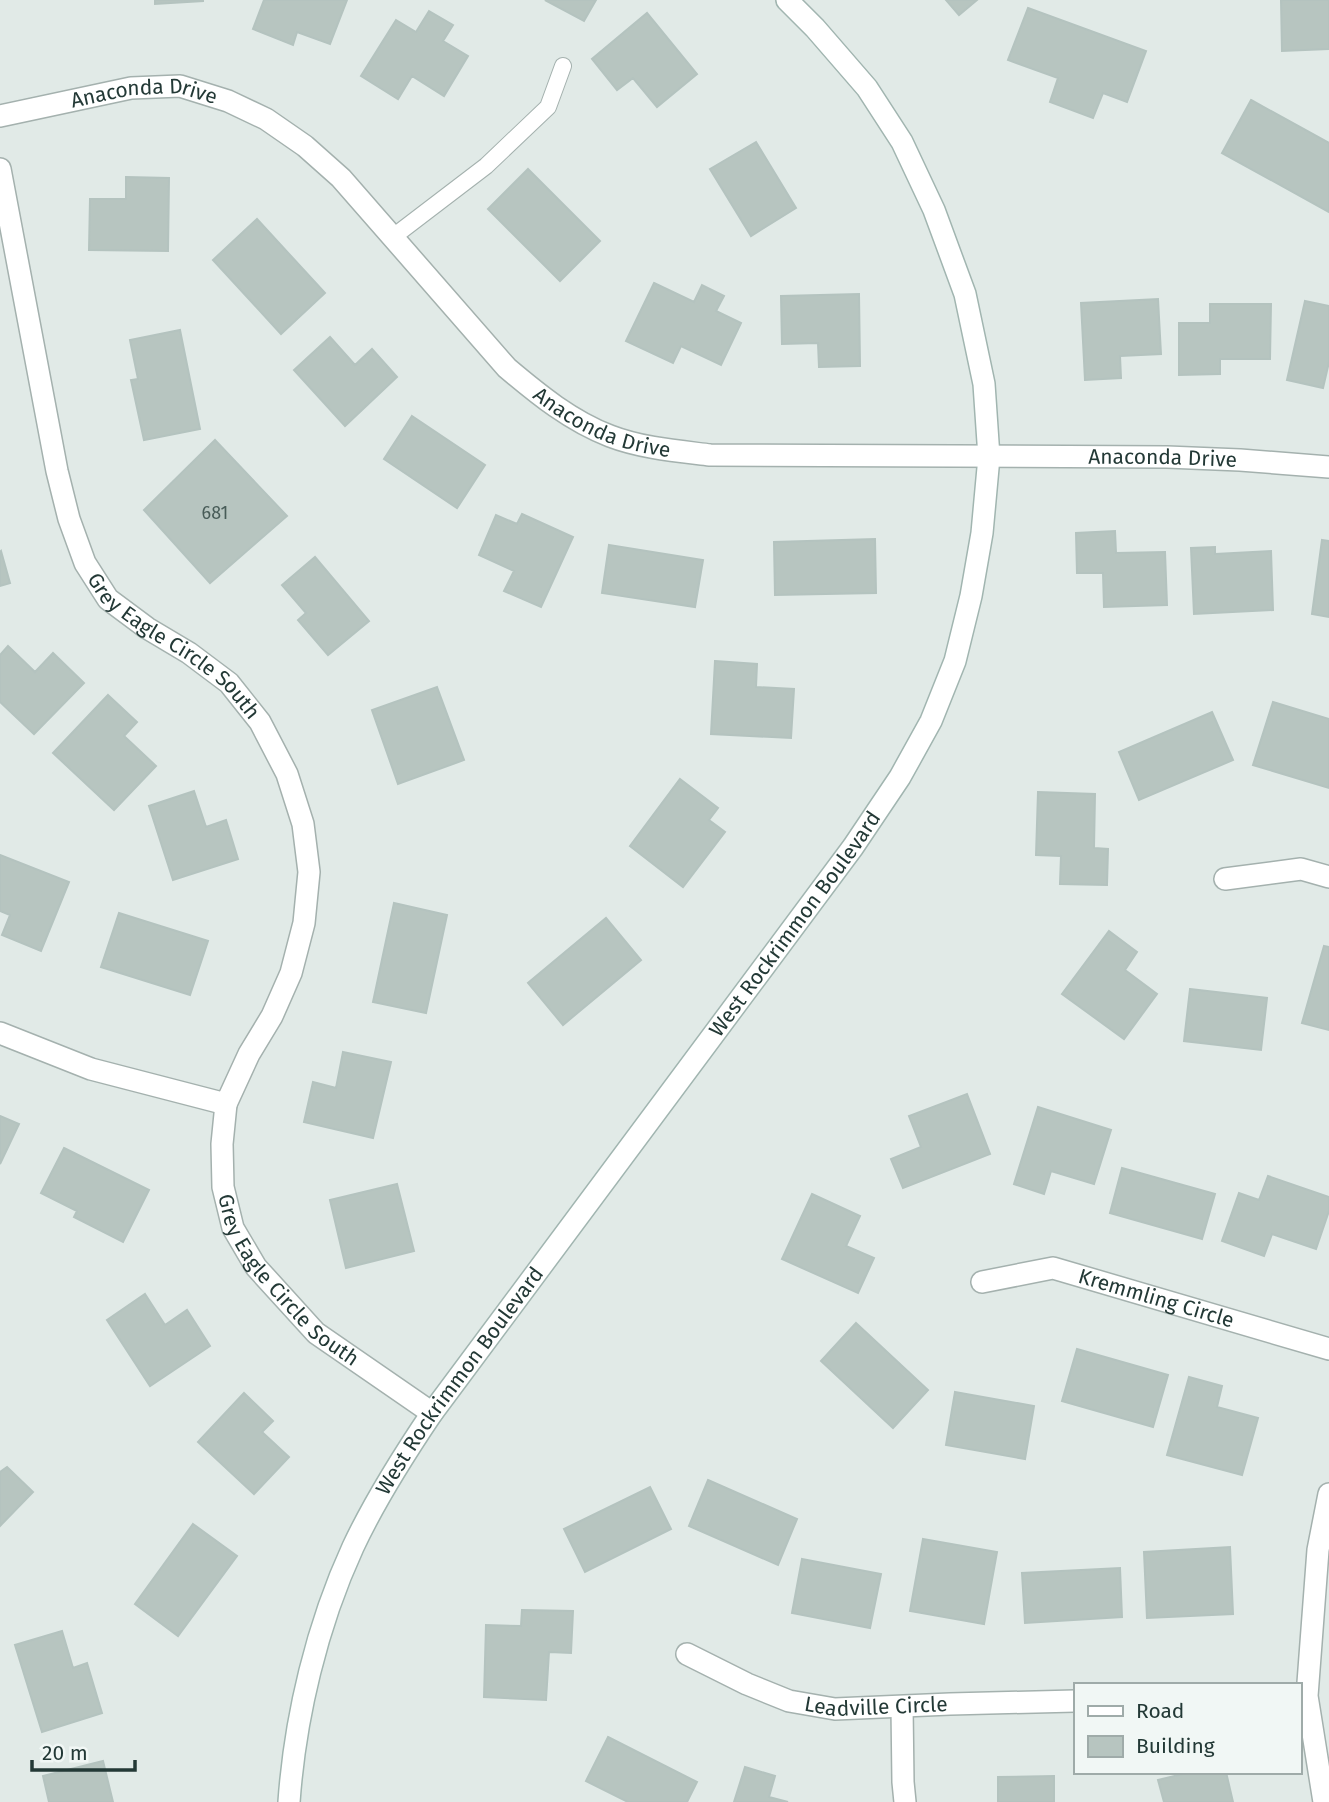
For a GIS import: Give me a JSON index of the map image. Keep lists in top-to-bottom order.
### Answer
{
  "streets": {
    "street": [
      "Anaconda Drive",
      "Grey Eagle Circle South",
      "West Rockrimmon Boulevard",
      "Kremmling Circle",
      "Leadville Circle"
    ]
  },
  "crossings": [
    ["Anaconda Drive", "West Rockrimmon Boulevard"],
    ["Grey Eagle Circle South", "West Rockrimmon Boulevard"]
  ],
  "house_numbers": ["681"],
  "legend": ["Road", "Building"],
  "scale_bar": "20 m"
}
